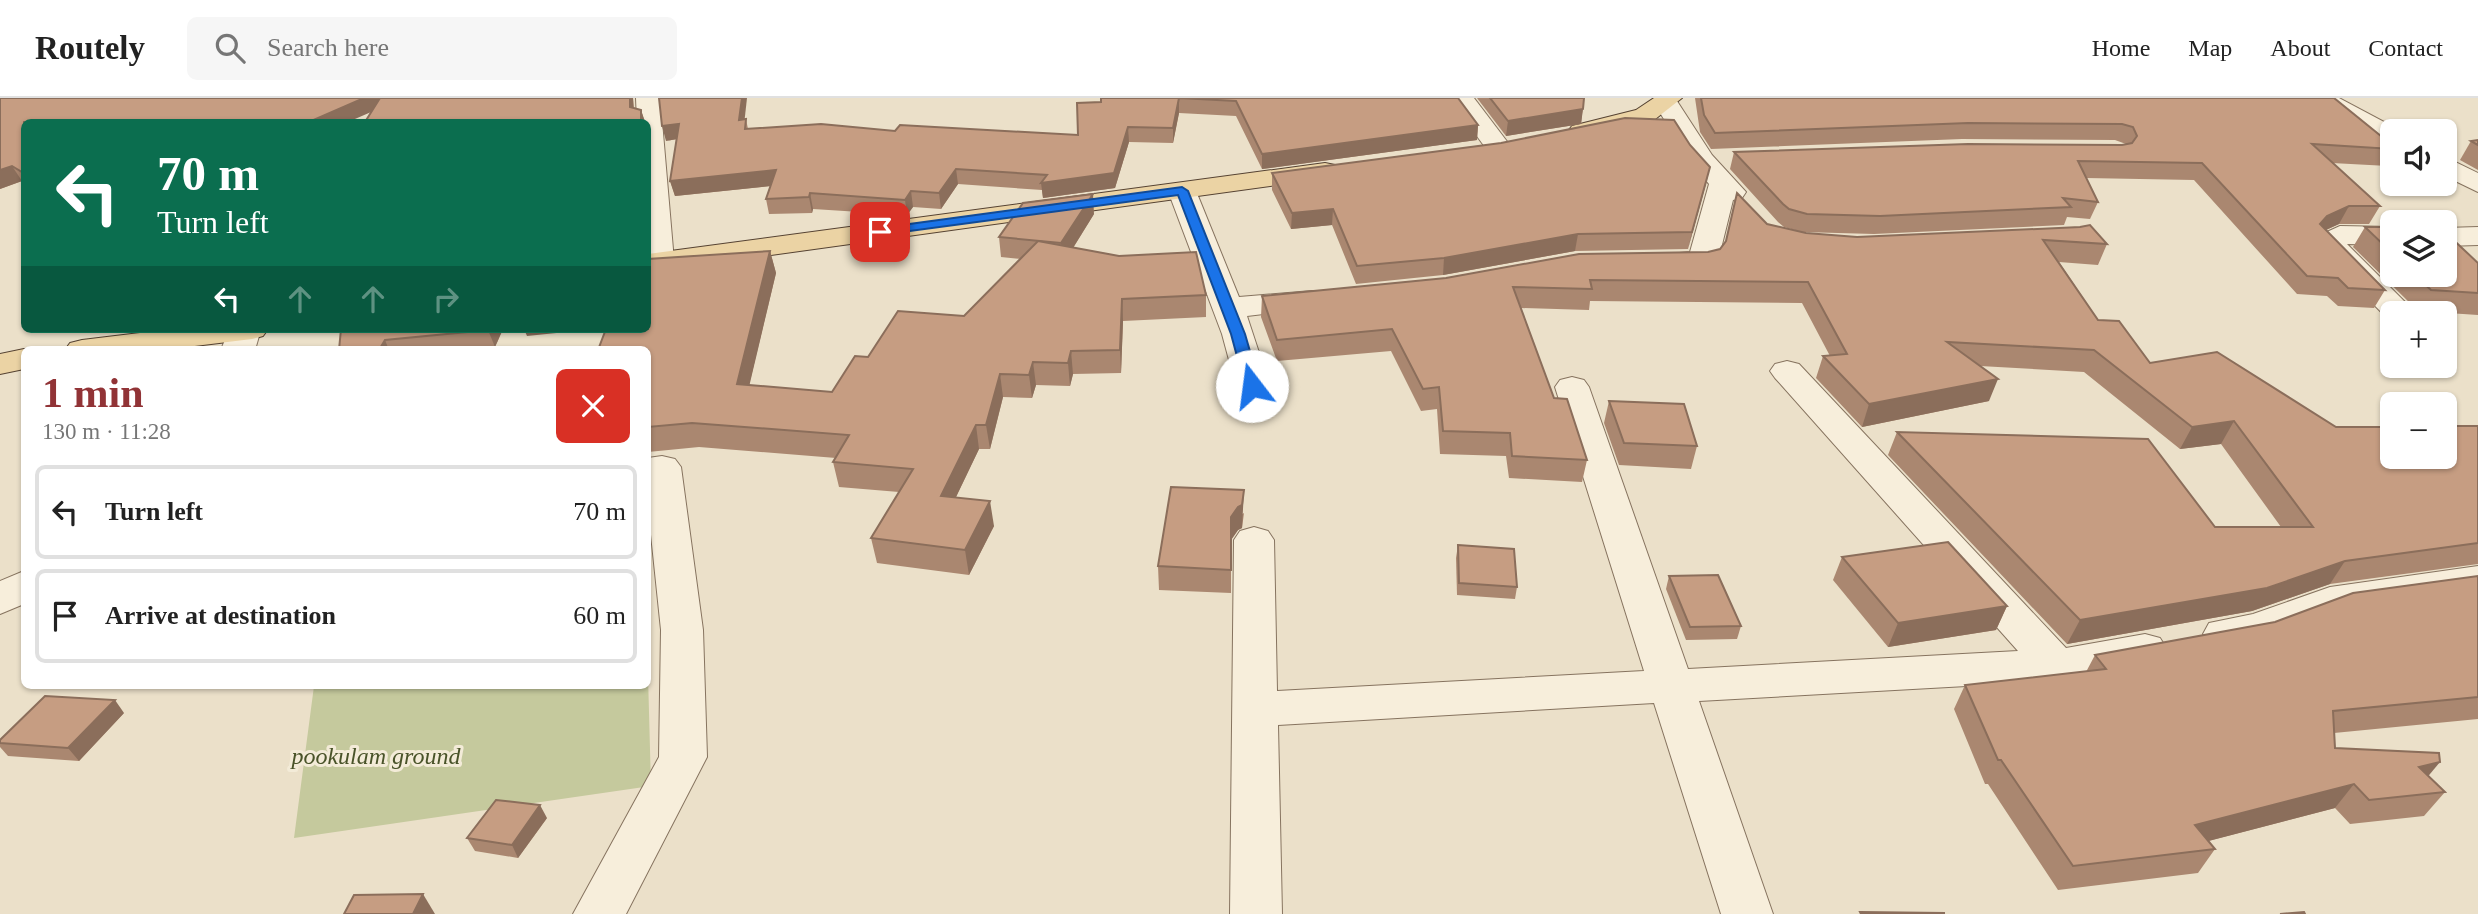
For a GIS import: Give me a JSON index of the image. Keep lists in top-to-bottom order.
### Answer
{
  "parks": ["pookulam ground"],
  "page": {
    "header": "Routely",
    "search": "Search here",
    "nav": [
      "Home",
      "Map",
      "About",
      "Contact"
    ],
    "map_buttons": ["+", "−"],
    "turn": ["70 m", "Turn left"],
    "heading": ["1 min", "130 m · 11:28"],
    "list": [
      {
        "name": "Turn left",
        "value": "70 m"
      },
      {
        "name": "Arrive at destination",
        "value": "60 m"
      }
    ]
  }
}
